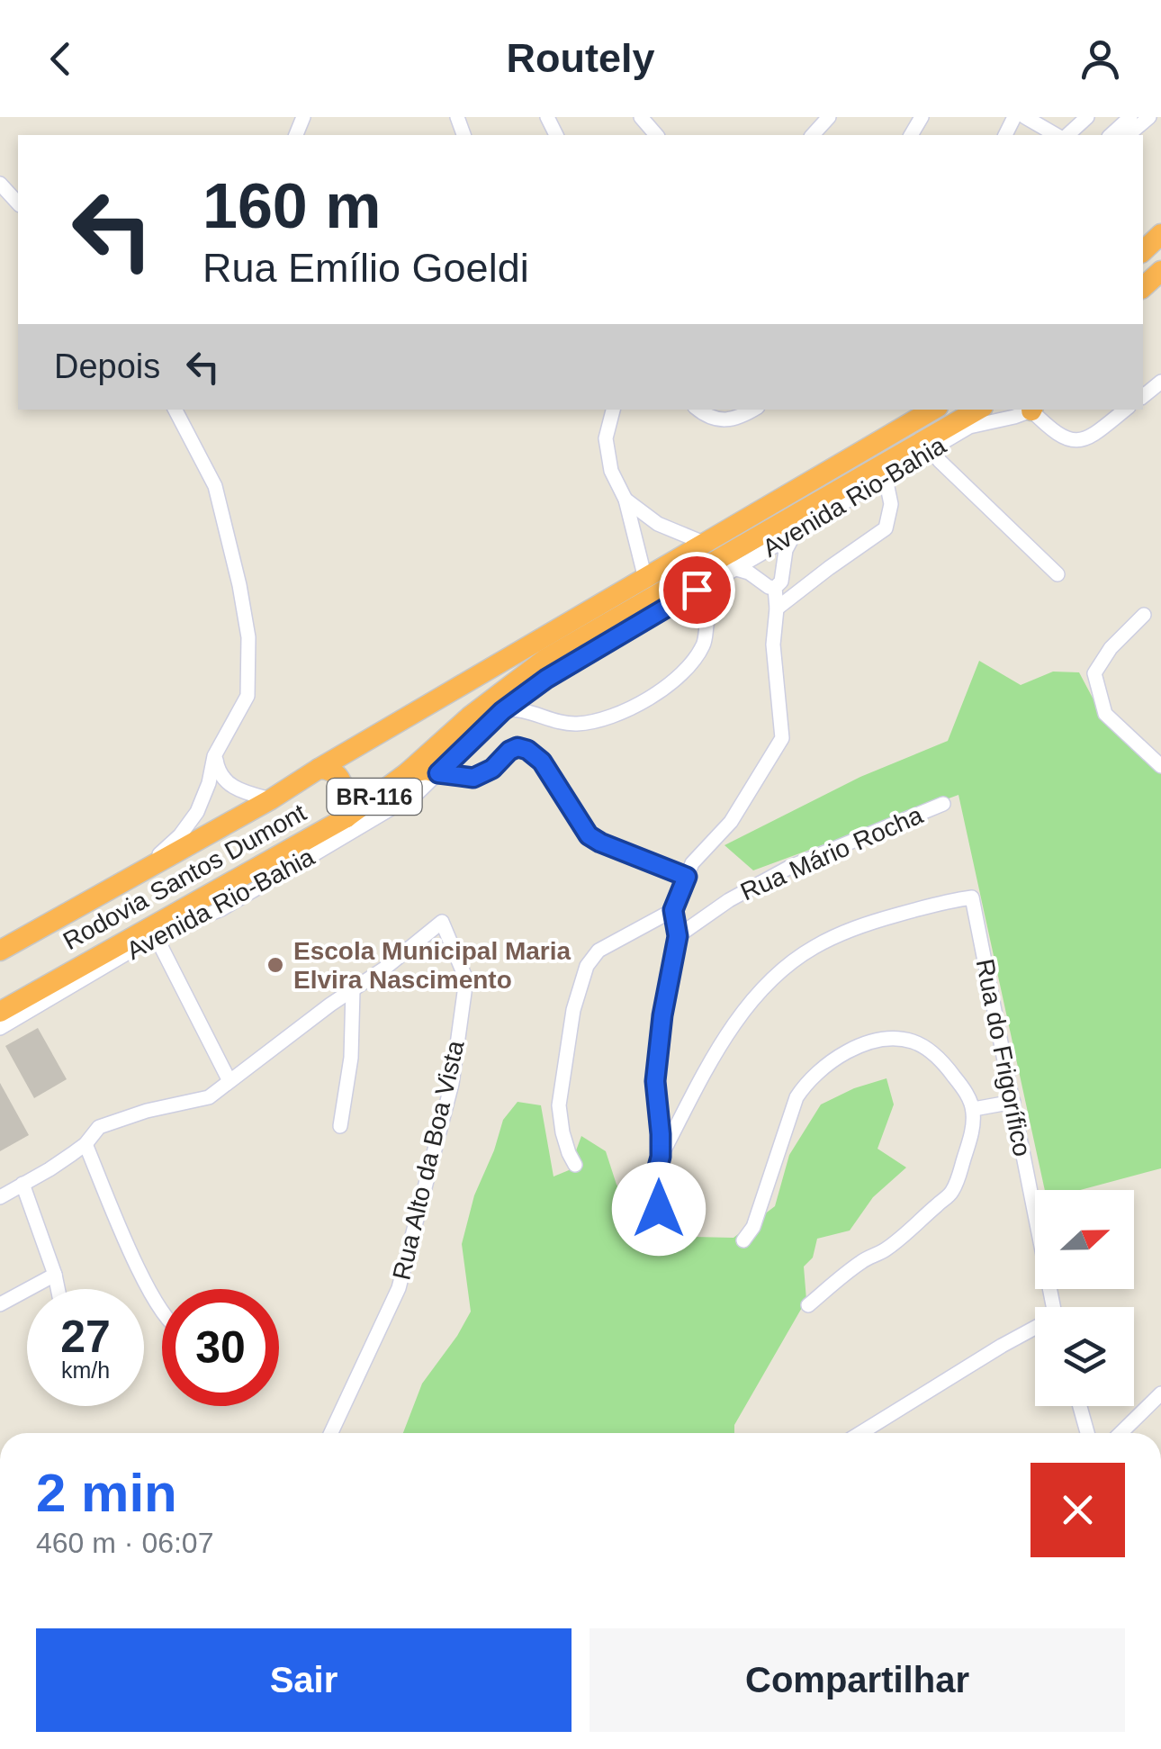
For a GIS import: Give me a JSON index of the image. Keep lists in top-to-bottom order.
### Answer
{
  "streets": {
    "highway": ["BR-116", "Rodovia Santos Dumont"],
    "street": [
      "Avenida Rio-Bahia",
      "Rua Mário Rocha",
      "Rua do Frigorífico",
      "Rua Alto da Boa Vista"
    ]
  },
  "crossings": [
    ["Avenida Rio-Bahia", "Rodovia Santos Dumont"]
  ],
  "places": ["Escola Municipal Maria Elvira Nascimento"],
  "north": "right",
  "page": {
    "header": "Routely",
    "turn": ["160 m", "Rua Emílio Goeldi"],
    "then": "Depois",
    "speed": "27 km/h",
    "limit": "30",
    "heading": ["2 min", "460 m · 06:07"],
    "buttons": ["Sair", "Compartilhar"]
  }
}
